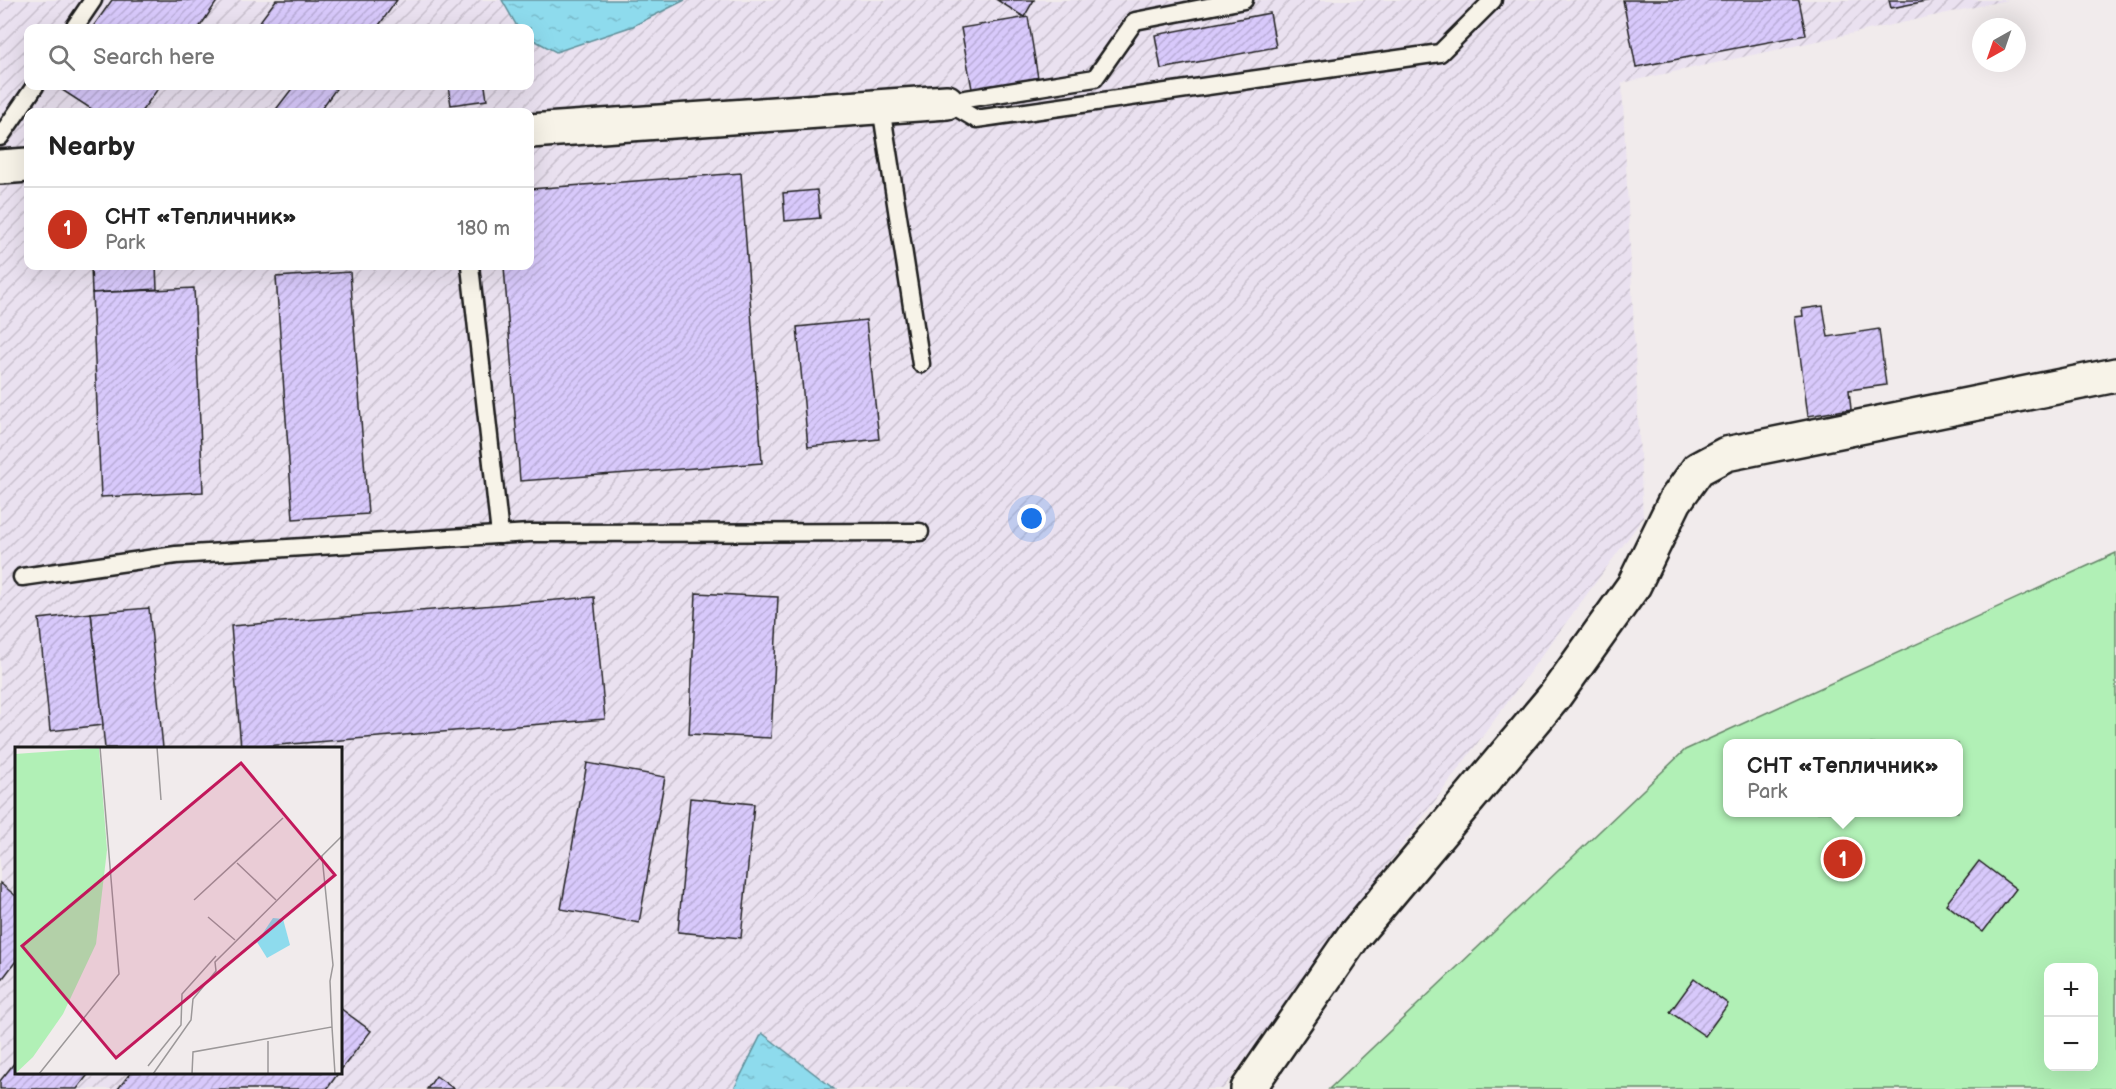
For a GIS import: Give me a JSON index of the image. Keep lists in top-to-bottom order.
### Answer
{
  "north": "bottom left",
  "page": {
    "search": "Search here",
    "heading": "Nearby",
    "list": [
      {
        "mark": "1",
        "name": "СНТ «Тепличник»",
        "note": "Park",
        "value": "180 m"
      }
    ],
    "popup": ["СНТ «Тепличник»", "Park"],
    "pins": "1",
    "map_buttons": ["+", "−"]
  }
}
